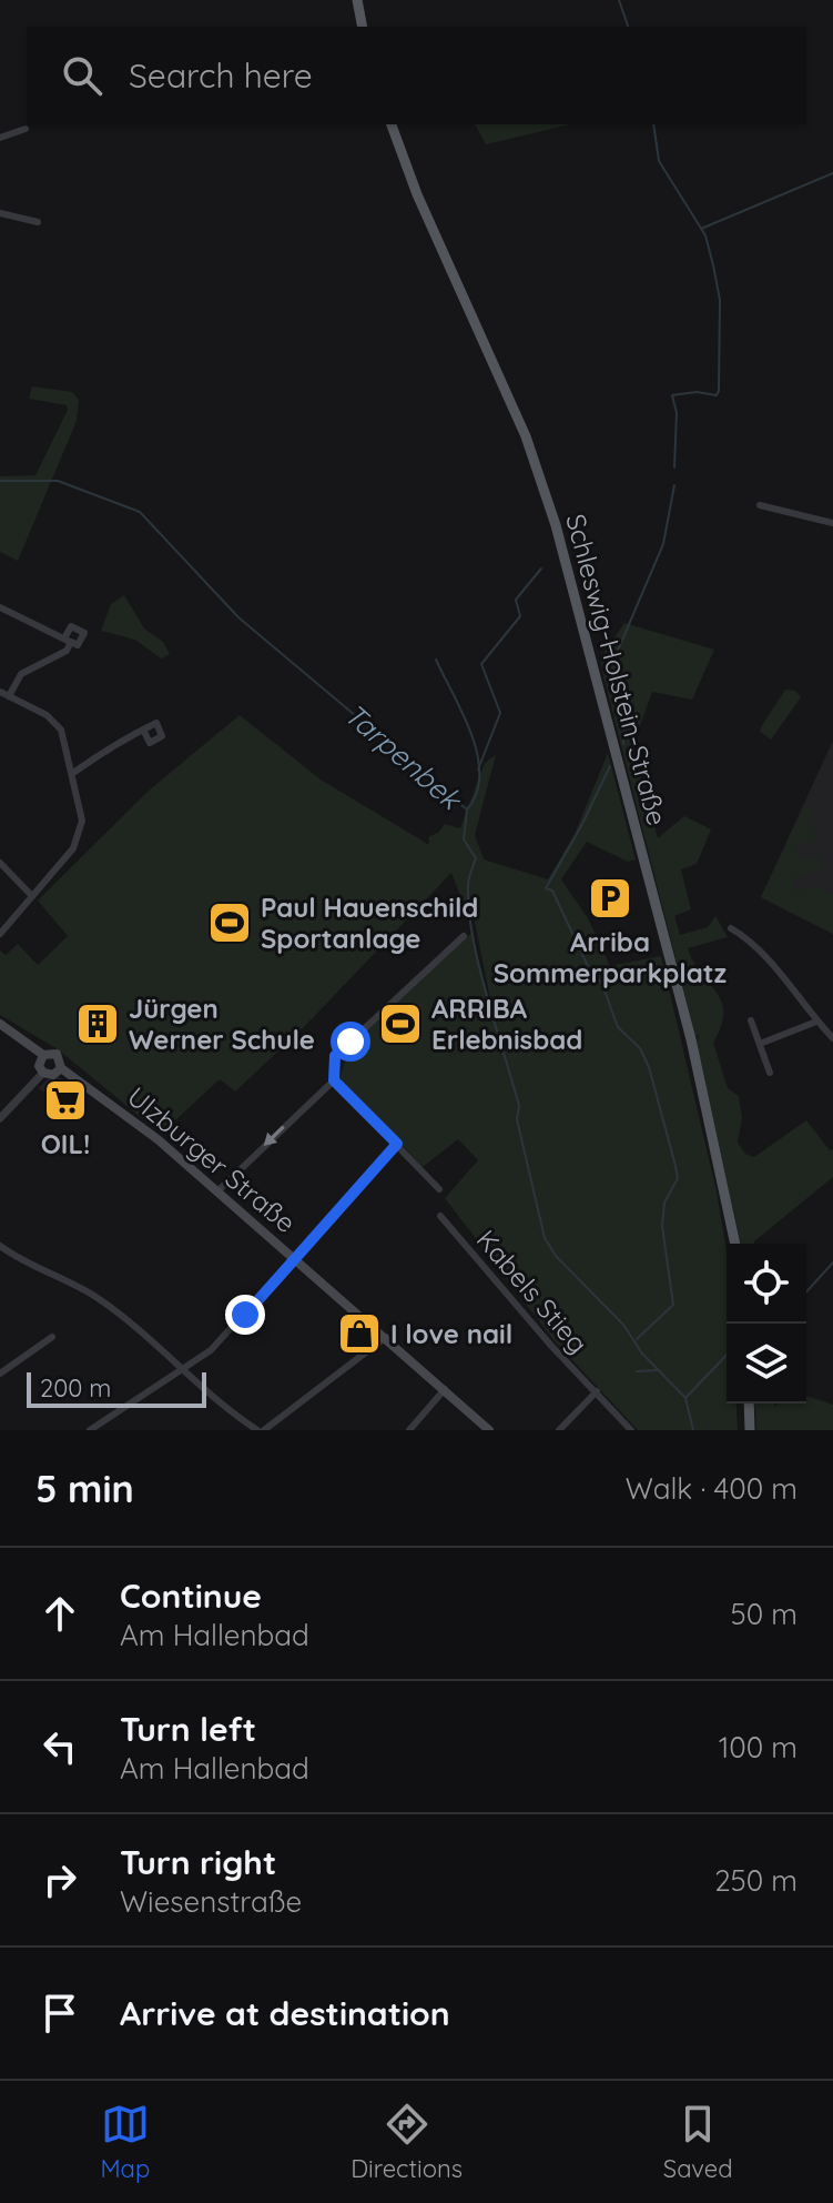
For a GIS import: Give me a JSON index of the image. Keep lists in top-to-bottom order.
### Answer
{
  "streets": {
    "main road": ["Schleswig-Holstein-Straße", "Ulzburger Straße"],
    "street": ["Kabels Stieg"]
  },
  "water": ["Tarpenbek"],
  "places": {
    "parking": ["Arriba Sommerparkplatz"],
    "sports": ["Paul Hauenschild Sportanlage", "ARRIBA Erlebnisbad"],
    "building": ["Jürgen Werner Schule"],
    "supermarket": ["OIL!"],
    "shop": ["I love nail"]
  },
  "scale_bar": "200 m",
  "page": {
    "search": "Search here",
    "scale": "200 m",
    "heading": ["5 min", "Walk · 400 m"],
    "list": [
      ["Continue", "Am Hallenbad", "50 m"],
      ["Turn left", "Am Hallenbad", "100 m"],
      ["Turn right", "Wiesenstraße", "250 m"],
      "Arrive at destination"
    ],
    "nav": ["Map", "Directions", "Saved"]
  }
}
